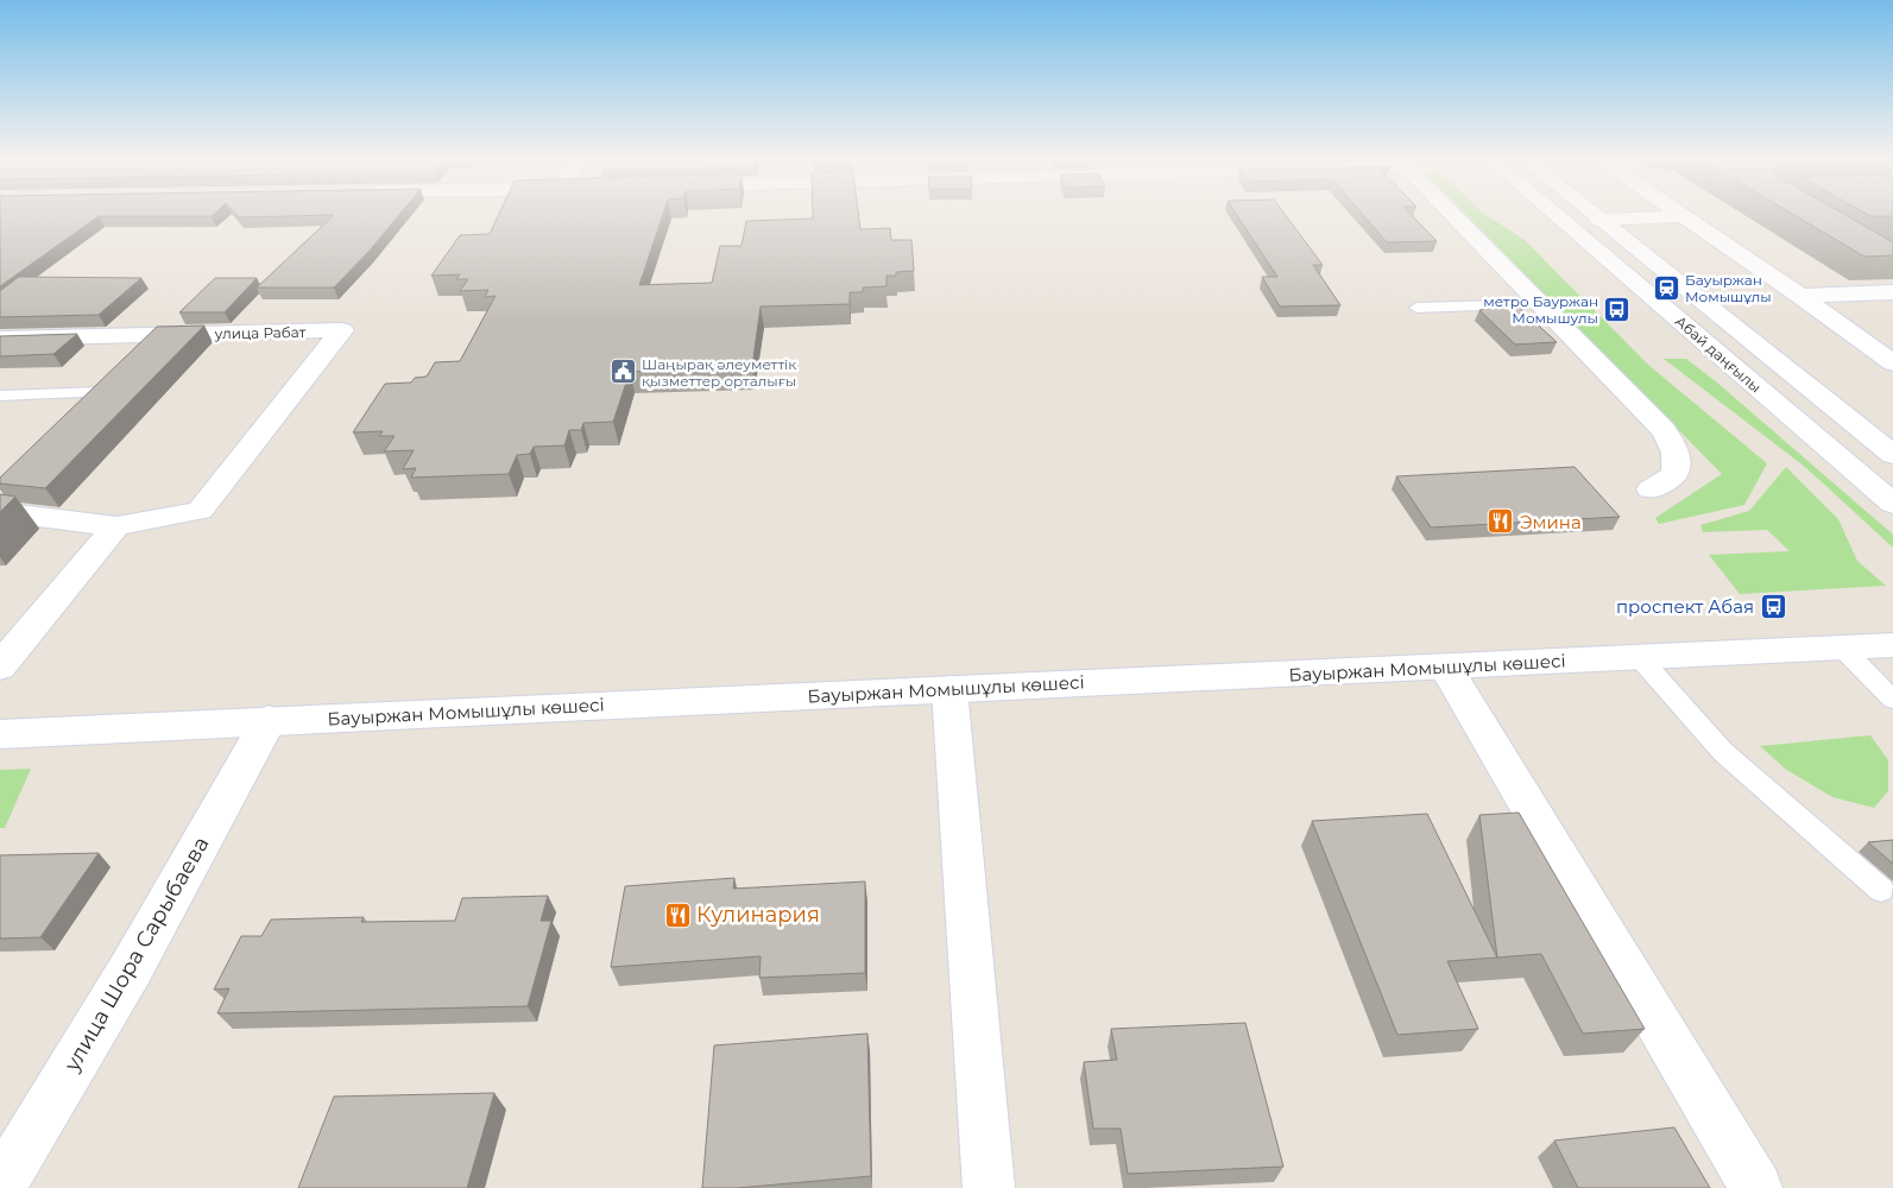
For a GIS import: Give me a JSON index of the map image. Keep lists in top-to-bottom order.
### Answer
{
  "streets": {
    "street": [
      "улица Рабат",
      "Абай даңғылы",
      "Бауыржан Момышұлы көшесі",
      "улица Шора Сарыбаева"
    ]
  },
  "crossings": [
    ["Бауыржан Момышұлы көшесі", "улица Шора Сарыбаева"]
  ],
  "places": {
    "station": ["Бауыржан Момышұлы"],
    "bus stop": ["метро Бауржан Момышулы", "проспект Абая"],
    "public building": ["Шаңырақ әлеуметтік қызметтер орталығы"],
    "restaurant": ["Эмина", "Кулинария"]
  }
}
